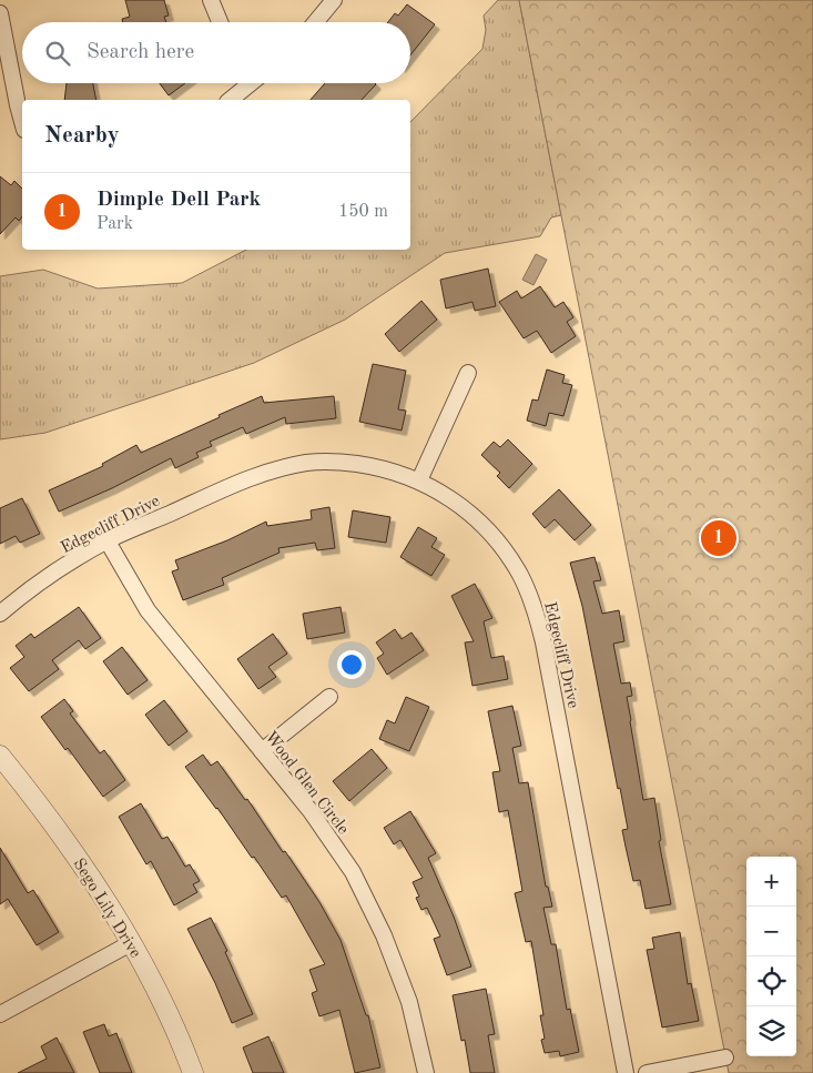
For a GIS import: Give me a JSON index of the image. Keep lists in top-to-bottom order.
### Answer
{
  "streets": {
    "street": ["Edgecliff Drive", "Wood Glen Circle", "Sego Lily Drive"]
  },
  "crossings": [
    ["Edgecliff Drive", "Wood Glen Circle"]
  ],
  "page": {
    "search": "Search here",
    "heading": "Nearby",
    "list": [
      {
        "mark": "1",
        "name": "Dimple Dell Park",
        "note": "Park",
        "value": "150 m"
      }
    ],
    "pins": "1",
    "map_buttons": ["+", "−"]
  }
}
